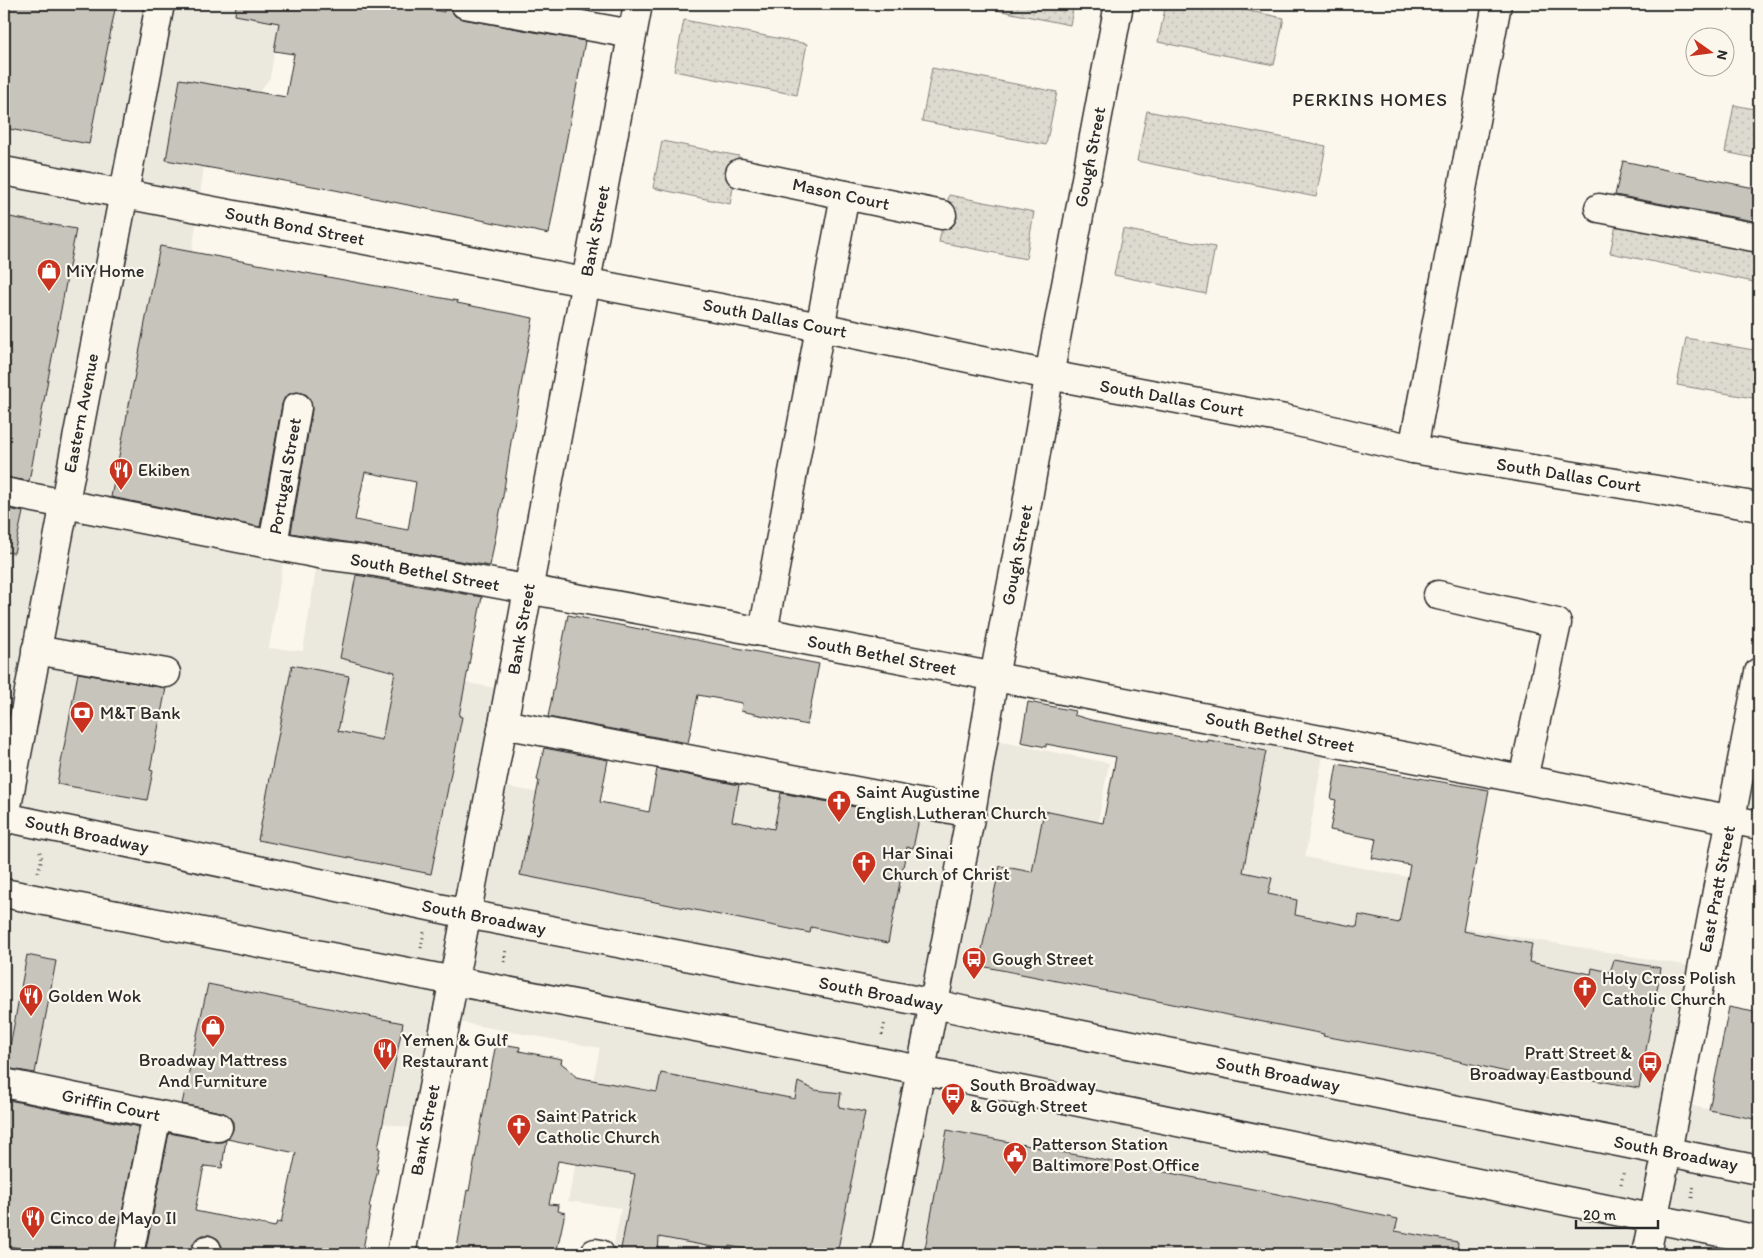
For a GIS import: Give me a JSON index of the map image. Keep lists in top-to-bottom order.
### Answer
{
  "streets": {
    "main road": [
      "Gough Street",
      "Mason Court",
      "South Bond Street",
      "Bank Street",
      "South Dallas Court",
      "Eastern Avenue",
      "Portugal Street",
      "South Bethel Street",
      "South Broadway",
      "East Pratt Street",
      "Griffin Court"
    ]
  },
  "crossings": [
    ["Gough Street", "South Dallas Court"],
    ["Gough Street", "South Bethel Street"],
    ["Gough Street", "South Broadway"],
    ["South Bond Street", "Bank Street"],
    ["South Bond Street", "South Dallas Court"],
    ["South Bond Street", "Eastern Avenue"],
    ["Bank Street", "South Dallas Court"],
    ["Bank Street", "South Bethel Street"],
    ["Bank Street", "South Broadway"],
    ["Eastern Avenue", "South Bethel Street"],
    ["Eastern Avenue", "South Broadway"],
    ["Portugal Street", "South Bethel Street"],
    ["South Bethel Street", "East Pratt Street"],
    ["South Broadway", "East Pratt Street"]
  ],
  "districts": ["PERKINS HOMES"],
  "places": {
    "shop": ["MiY Home", "Broadway Mattress And Furniture"],
    "restaurant": [
      "Ekiben",
      "Golden Wok",
      "Yemen & Gulf Restaurant",
      "Cinco de Mayo II"
    ],
    "bank": ["M&T Bank"],
    "church": [
      "Saint Augustine English Lutheran Church",
      "Har Sinai Church of Christ",
      "Holy Cross Polish Catholic Church",
      "Saint Patrick Catholic Church"
    ],
    "bus stop": ["Gough Street", "Pratt Street & Broadway Eastbound", "South Broadway & Gough Street"],
    "public building": ["Patterson Station Baltimore Post Office"]
  },
  "scale_bar": "20 m",
  "north": "right"
}
